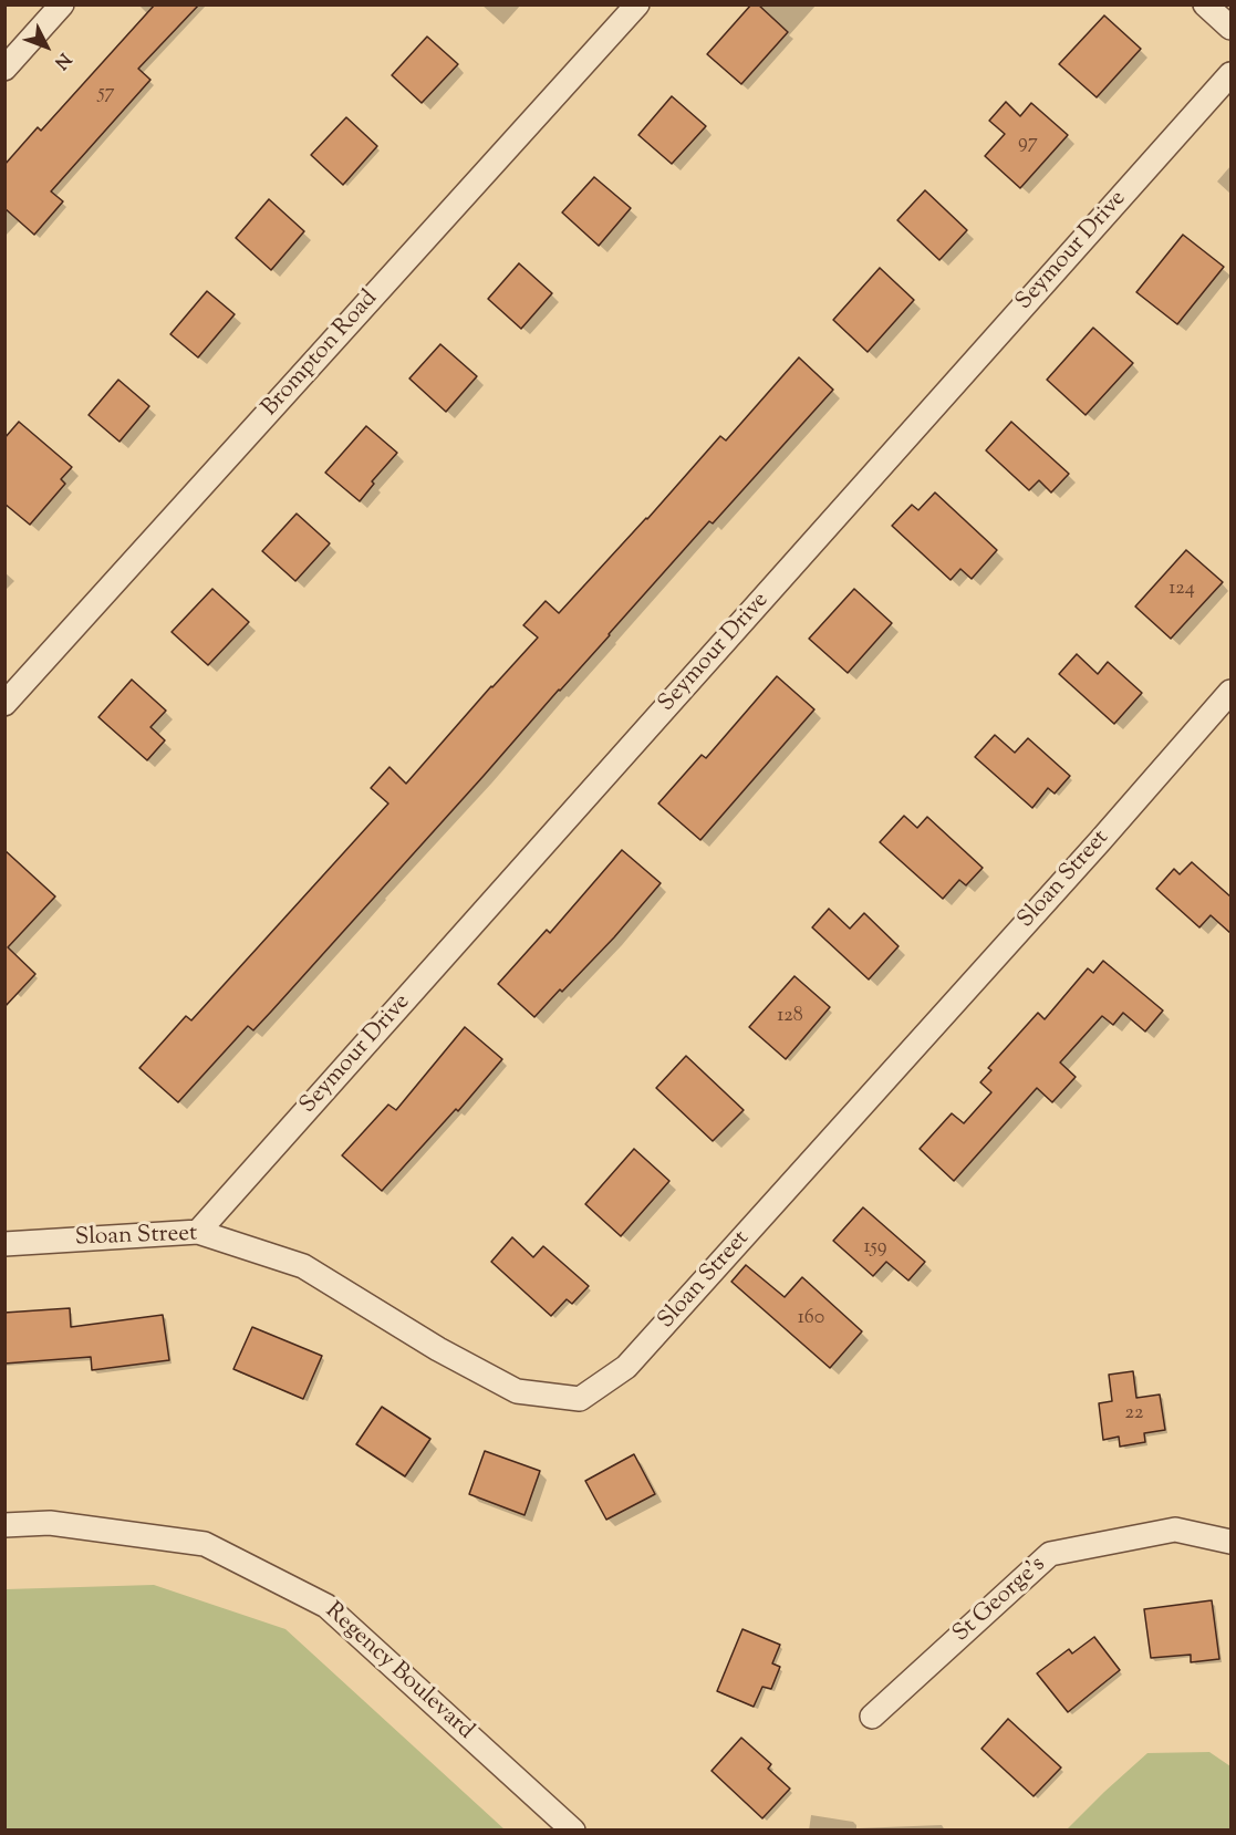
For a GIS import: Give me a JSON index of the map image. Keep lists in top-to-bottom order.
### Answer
{
  "streets": {
    "street": [
      "Seymour Drive",
      "Brompton Road",
      "Sloan Street",
      "St George's",
      "Regency Boulevard"
    ]
  },
  "crossings": [
    ["Seymour Drive", "Sloan Street"]
  ],
  "house_numbers": [
    "57",
    "97",
    "124",
    "128",
    "159",
    "160",
    "22"
  ],
  "north": "bottom right"
}
